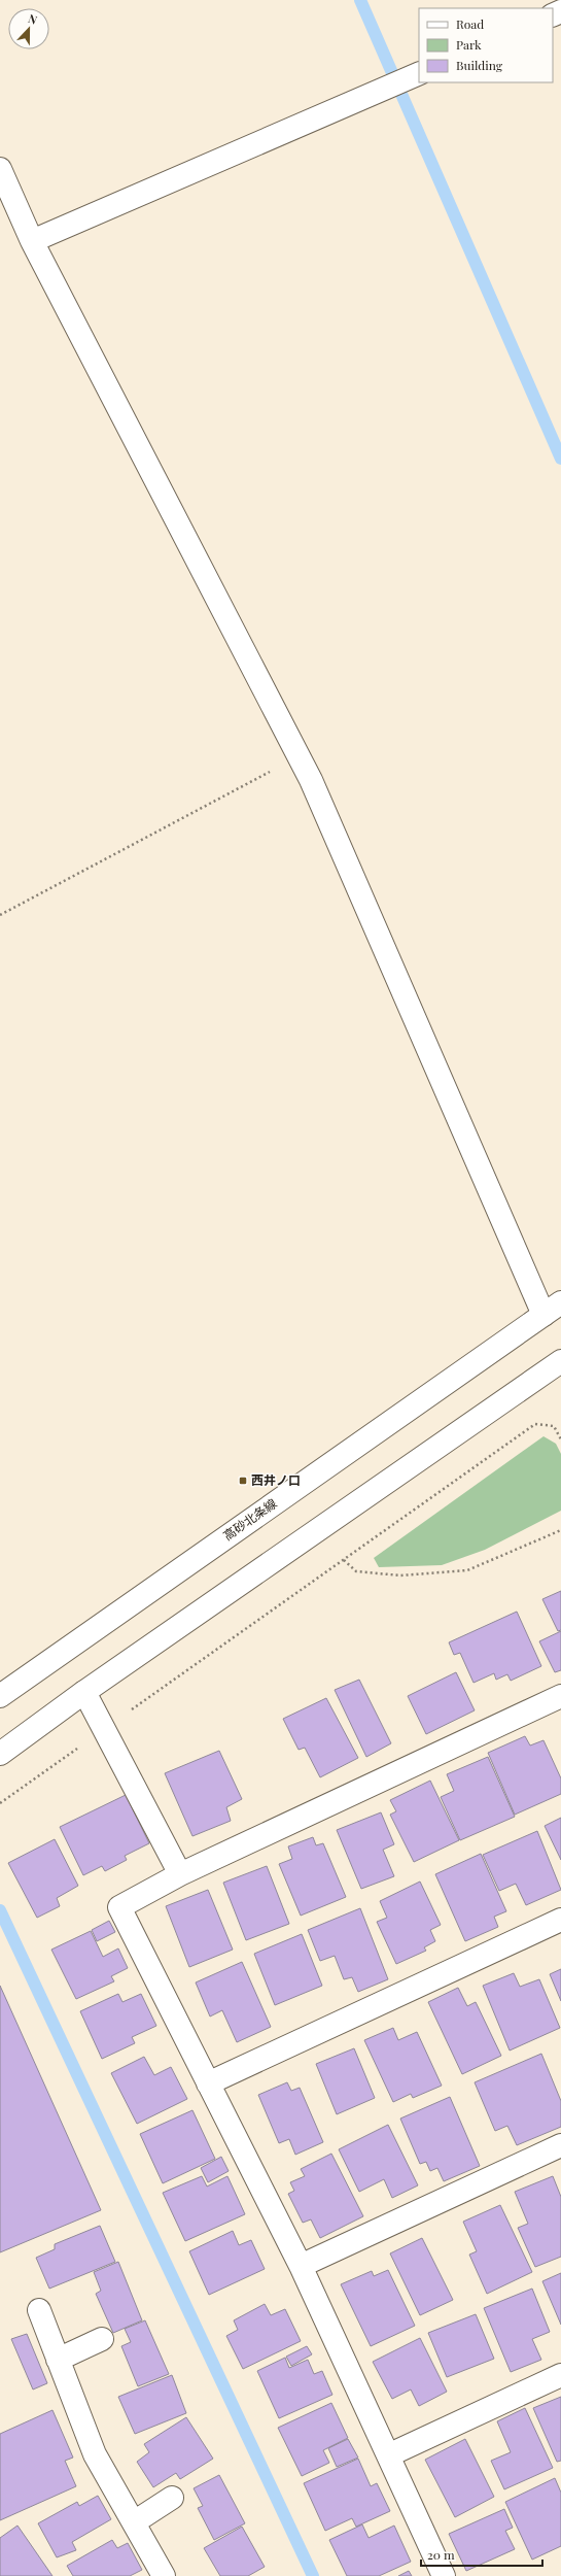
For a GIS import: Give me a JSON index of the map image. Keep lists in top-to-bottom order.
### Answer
{
  "streets": {
    "street": ["高砂北条線"]
  },
  "places": {
    "transit": ["西井ノ口"]
  },
  "legend": ["Road", "Park", "Building"],
  "scale_bar": "20 m",
  "north": "top"
}
